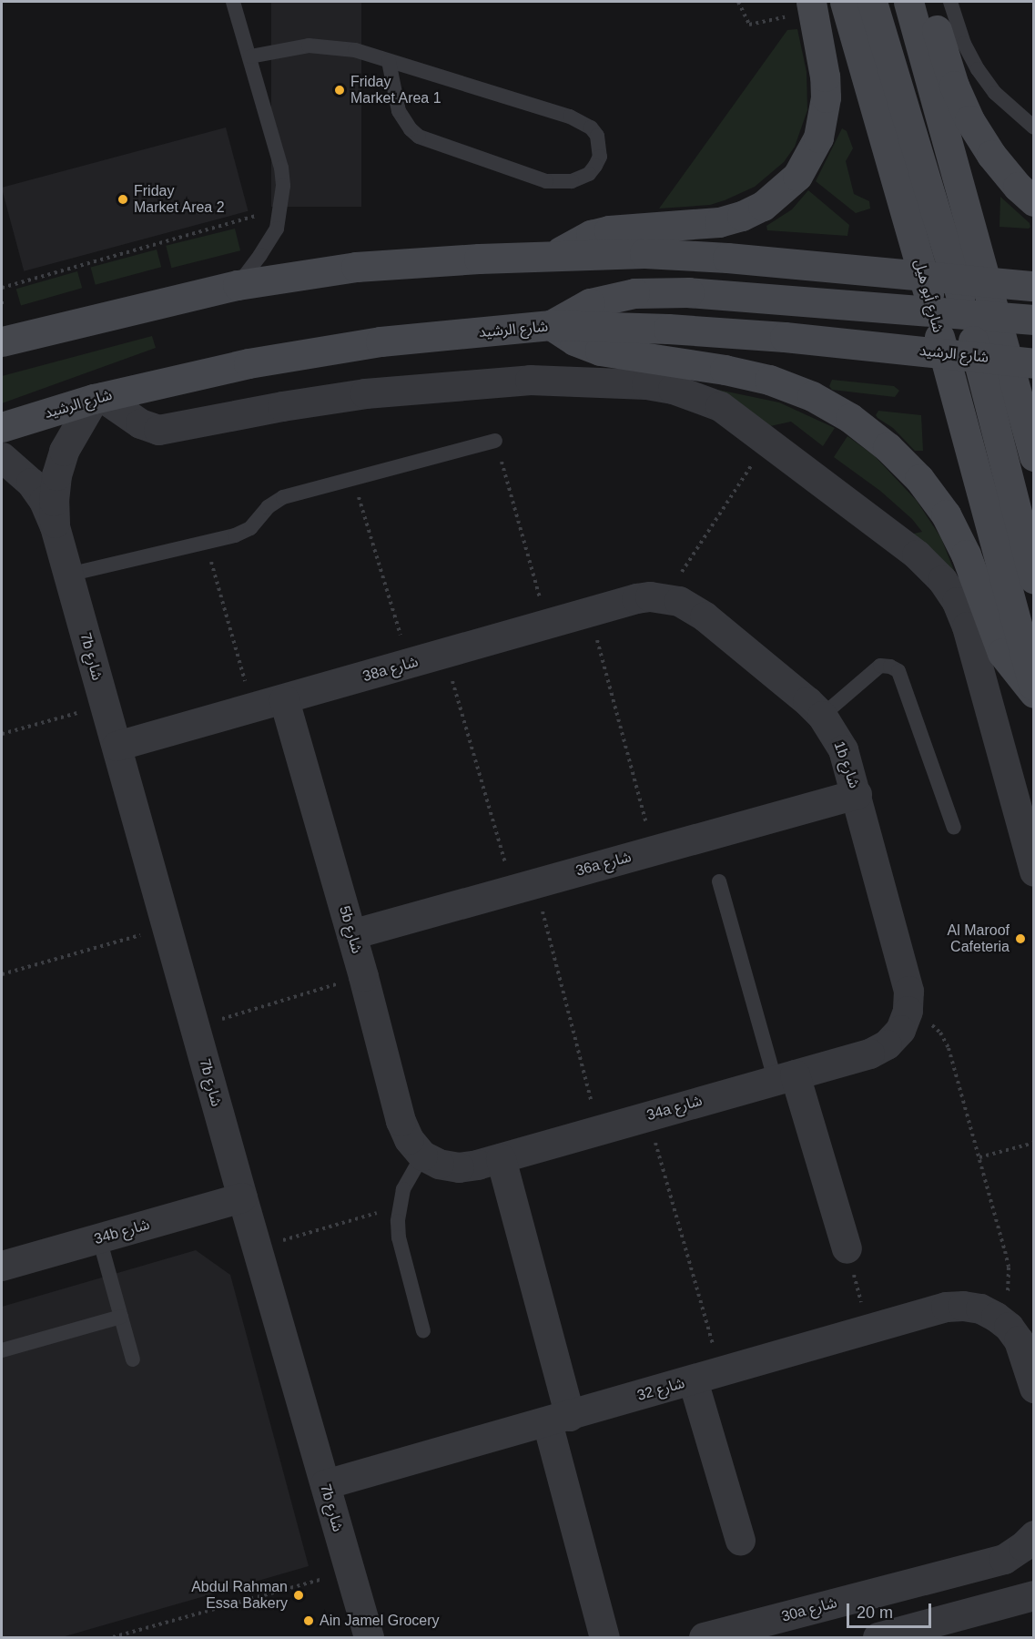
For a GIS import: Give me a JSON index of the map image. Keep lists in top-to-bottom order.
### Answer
{
  "streets": {
    "main road": ["شارع أبو هيل", "شارع الرشيد"],
    "street": [
      "7b شارع",
      "38a شارع",
      "1b شارع",
      "36a شارع",
      "5b شارع",
      "34a شارع",
      "34b شارع",
      "شارع 32",
      "30a شارع"
    ]
  },
  "crossings": [
    ["شارع أبو هيل", "شارع الرشيد"],
    ["شارع الرشيد", "7b شارع"],
    ["7b شارع", "38a شارع"],
    ["7b شارع", "34b شارع"],
    ["7b شارع", "شارع 32"],
    ["38a شارع", "1b شارع"],
    ["38a شارع", "5b شارع"],
    ["1b شارع", "36a شارع"],
    ["1b شارع", "34a شارع"],
    ["36a شارع", "5b شارع"],
    ["5b شارع", "34a شارع"]
  ],
  "places": [
    "Friday Market Area 1",
    "Friday Market Area 2",
    "Al Maroof Cafeteria",
    "Abdul Rahman Essa Bakery",
    "Ain Jamel Grocery"
  ],
  "scale_bar": "20 m"
}
